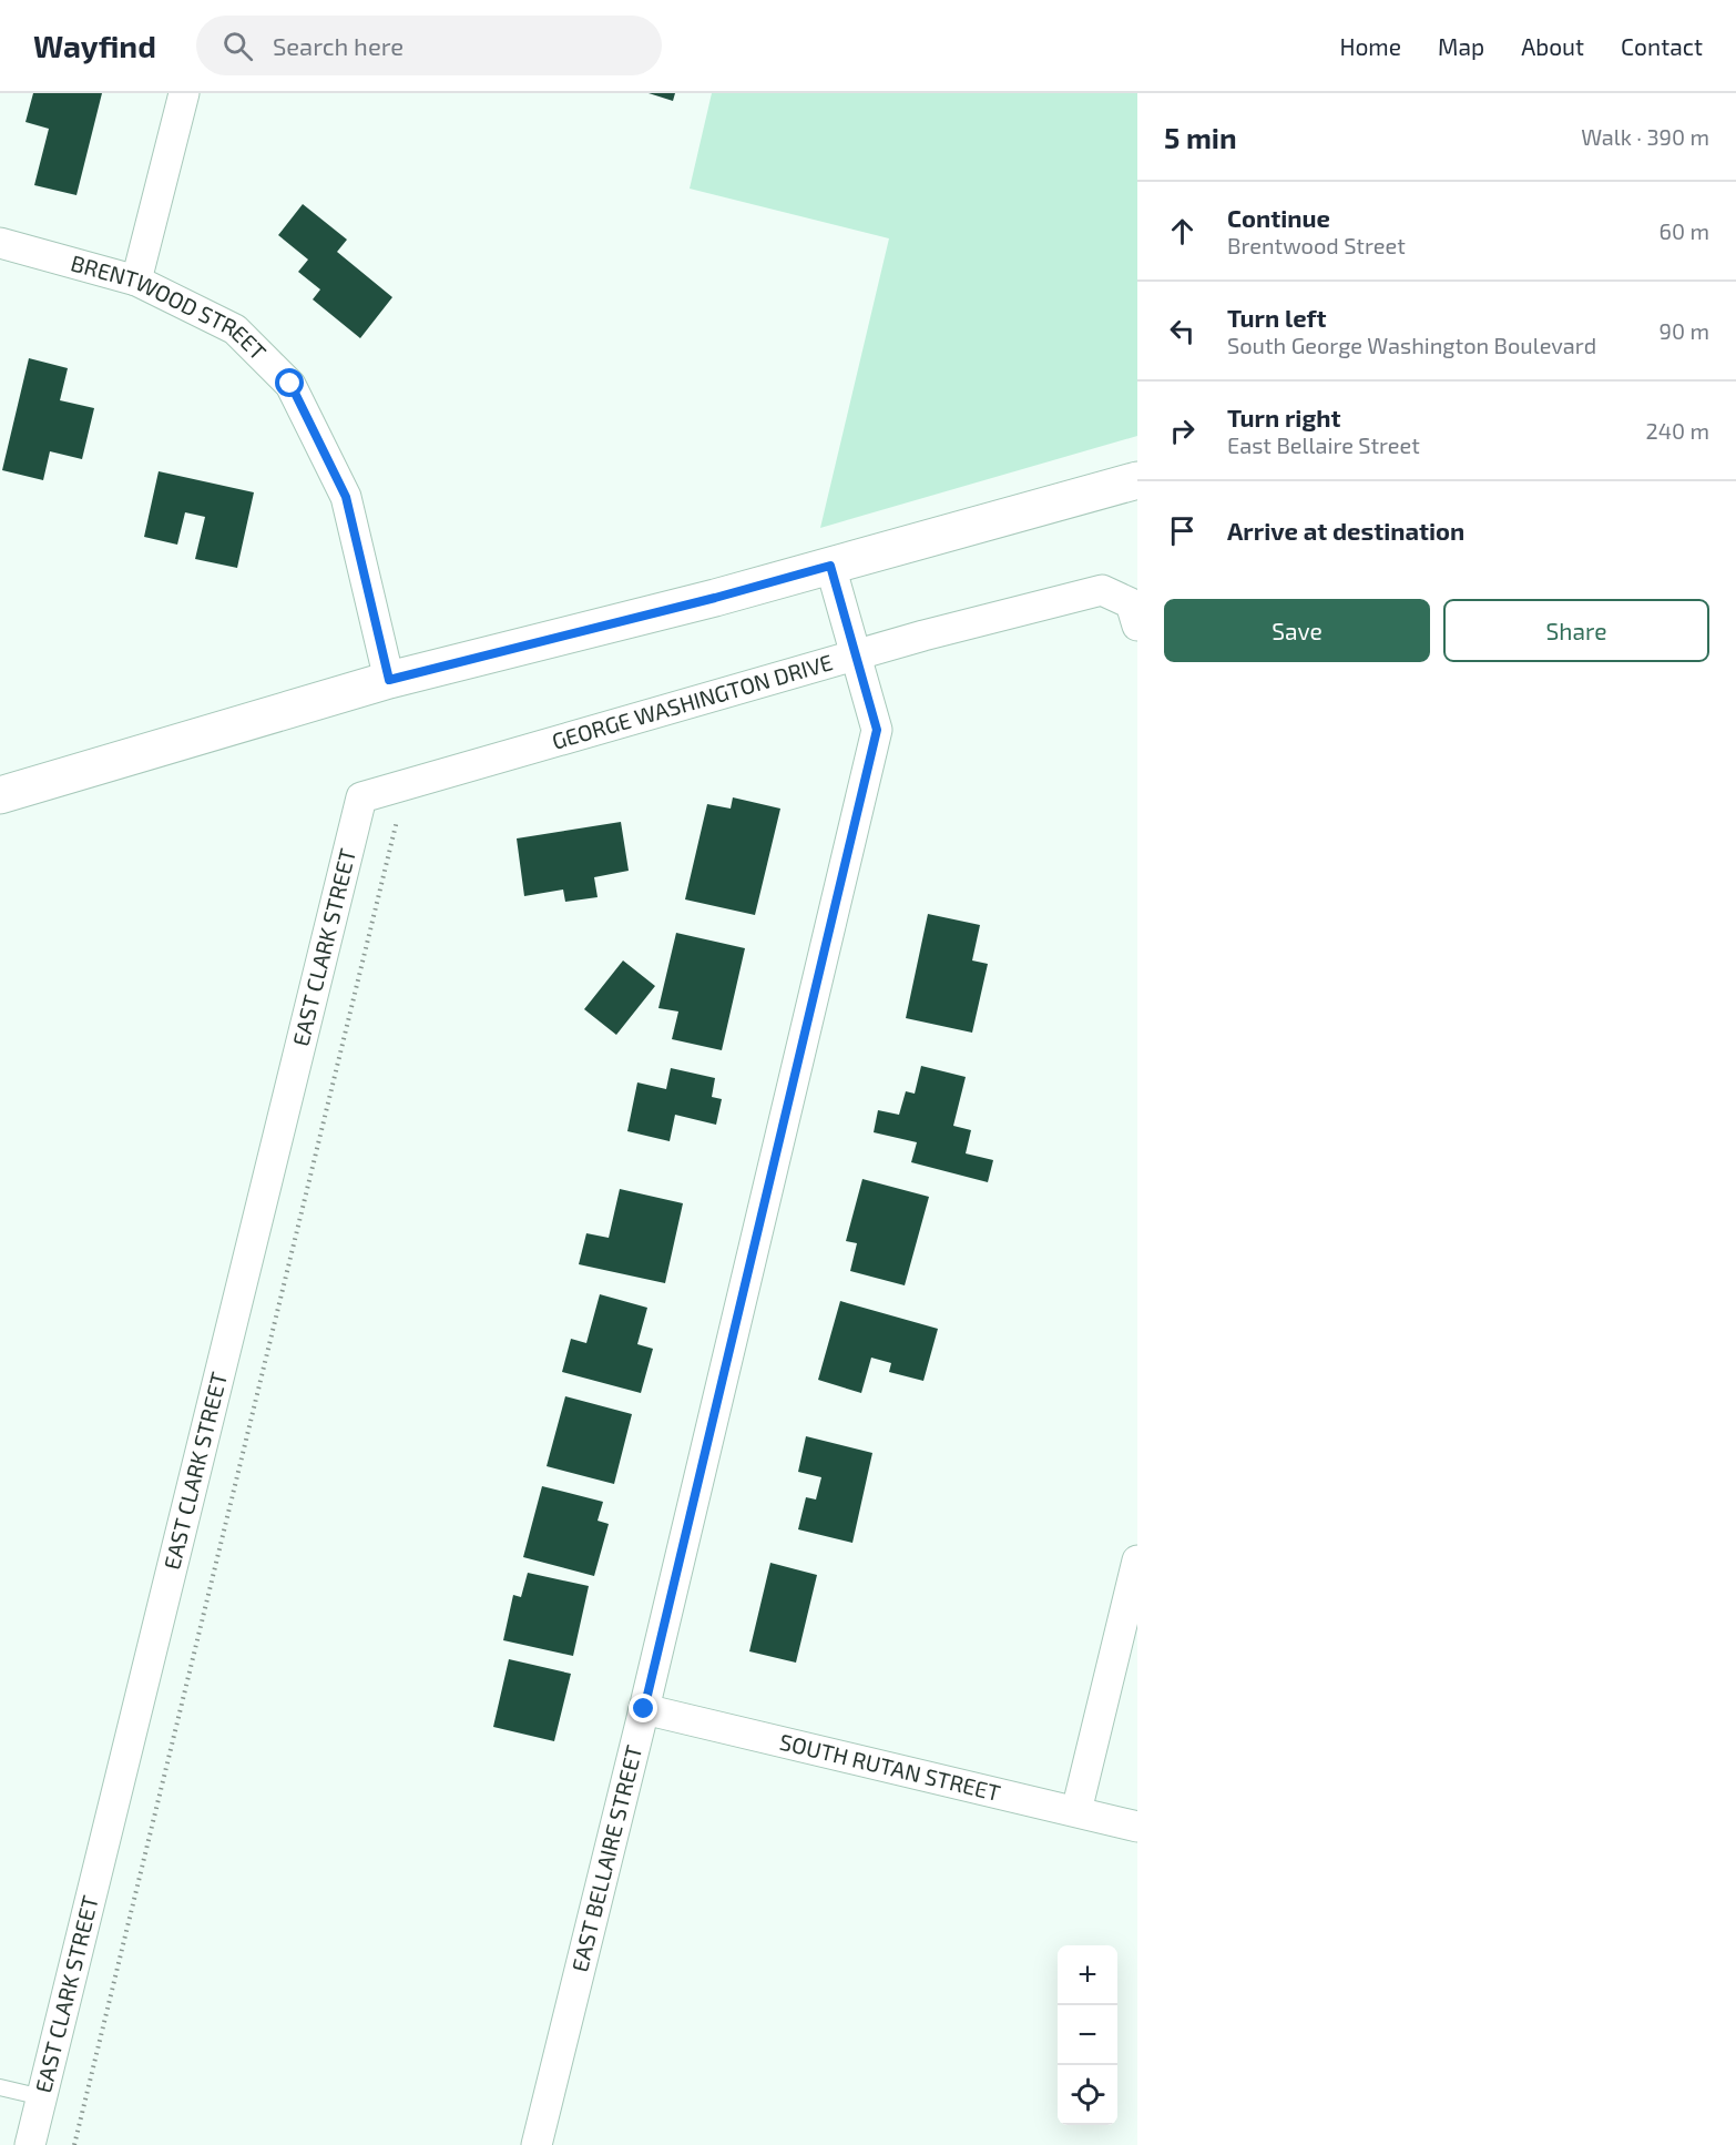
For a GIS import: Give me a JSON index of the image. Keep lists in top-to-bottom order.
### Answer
{
  "streets": {
    "street": [
      "BRENTWOOD STREET",
      "GEORGE WASHINGTON DRIVE",
      "EAST CLARK STREET",
      "SOUTH RUTAN STREET",
      "EAST BELLAIRE STREET"
    ]
  },
  "crossings": [
    ["GEORGE WASHINGTON DRIVE", "EAST CLARK STREET"],
    ["GEORGE WASHINGTON DRIVE", "EAST BELLAIRE STREET"],
    ["SOUTH RUTAN STREET", "EAST BELLAIRE STREET"]
  ],
  "page": {
    "header": "Wayfind",
    "search": "Search here",
    "nav": [
      "Home",
      "Map",
      "About",
      "Contact"
    ],
    "heading": ["5 min", "Walk · 390 m"],
    "list": [
      ["Continue", "Brentwood Street", "60 m"],
      ["Turn left", "South George Washington Boulevard", "90 m"],
      ["Turn right", "East Bellaire Street", "240 m"],
      "Arrive at destination"
    ],
    "buttons": ["Save", "Share"],
    "map_buttons": ["+", "−"]
  }
}
